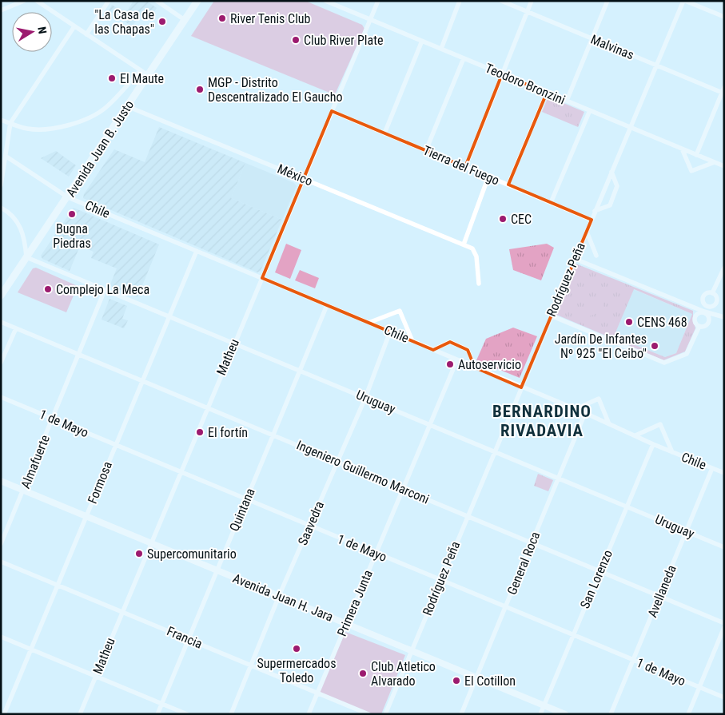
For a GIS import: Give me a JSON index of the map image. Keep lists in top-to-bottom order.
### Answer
{
  "streets": {
    "main road": ["Avenida Juan B. Justo", "Avenida Juan H. Jara"],
    "street": [
      "Malvinas",
      "Teodoro Bronzini",
      "Tierra del Fuego",
      "México",
      "Chile",
      "Rodríguez Peña",
      "Matheu",
      "Uruguay",
      "1 de Mayo",
      "Almafuerte",
      "Ingeniero Guillermo Marconi",
      "Formosa",
      "Quintana",
      "Saavedra",
      "General Roca",
      "San Lorenzo",
      "Avellaneda",
      "Primera Junta",
      "Francia"
    ]
  },
  "crossings": [
    ["Malvinas", "Rodríguez Peña"],
    ["Teodoro Bronzini", "Rodríguez Peña"],
    ["Teodoro Bronzini", "Matheu"],
    ["Avenida Juan B. Justo", "México"],
    ["Avenida Juan B. Justo", "Chile"],
    ["Avenida Juan B. Justo", "Uruguay"],
    ["Tierra del Fuego", "Rodríguez Peña"],
    ["Tierra del Fuego", "Matheu"],
    ["México", "Matheu"],
    ["Chile", "Rodríguez Peña"],
    ["Chile", "Matheu"],
    ["Chile", "Formosa"],
    ["Chile", "Quintana"],
    ["Chile", "Saavedra"],
    ["Chile", "General Roca"],
    ["Chile", "San Lorenzo"],
    ["Chile", "Avellaneda"],
    ["Chile", "Primera Junta"],
    ["Rodríguez Peña", "Uruguay"],
    ["Rodríguez Peña", "1 de Mayo"],
    ["Rodríguez Peña", "Ingeniero Guillermo Marconi"],
    ["Rodríguez Peña", "Avenida Juan H. Jara"],
    ["Matheu", "Uruguay"],
    ["Matheu", "1 de Mayo"],
    ["Matheu", "Ingeniero Guillermo Marconi"],
    ["Matheu", "Avenida Juan H. Jara"],
    ["Matheu", "Francia"],
    ["Uruguay", "Almafuerte"],
    ["Uruguay", "Formosa"],
    ["Uruguay", "Quintana"],
    ["Uruguay", "Saavedra"],
    ["Uruguay", "General Roca"],
    ["Uruguay", "San Lorenzo"],
    ["Uruguay", "Avellaneda"],
    ["Uruguay", "Primera Junta"],
    ["1 de Mayo", "Almafuerte"],
    ["1 de Mayo", "Formosa"],
    ["1 de Mayo", "Quintana"],
    ["1 de Mayo", "Saavedra"],
    ["1 de Mayo", "General Roca"],
    ["1 de Mayo", "San Lorenzo"],
    ["1 de Mayo", "Avellaneda"],
    ["1 de Mayo", "Primera Junta"],
    ["Almafuerte", "Ingeniero Guillermo Marconi"],
    ["Almafuerte", "Avenida Juan H. Jara"],
    ["Ingeniero Guillermo Marconi", "Formosa"],
    ["Ingeniero Guillermo Marconi", "Quintana"],
    ["Ingeniero Guillermo Marconi", "Saavedra"],
    ["Ingeniero Guillermo Marconi", "General Roca"],
    ["Ingeniero Guillermo Marconi", "San Lorenzo"],
    ["Ingeniero Guillermo Marconi", "Avellaneda"],
    ["Ingeniero Guillermo Marconi", "Primera Junta"],
    ["Formosa", "Avenida Juan H. Jara"],
    ["Formosa", "Francia"],
    ["Quintana", "Avenida Juan H. Jara"],
    ["Quintana", "Francia"],
    ["Saavedra", "Avenida Juan H. Jara"],
    ["Saavedra", "Francia"],
    ["General Roca", "Avenida Juan H. Jara"],
    ["San Lorenzo", "Avenida Juan H. Jara"],
    ["Avenida Juan H. Jara", "Primera Junta"],
    ["Primera Junta", "Francia"]
  ],
  "districts": ["BERNARDINO RIVADAVIA"],
  "places": [
    "River Tenis Club",
    "\"La Casa de las Chapas\"",
    "Club River Plate",
    "El Maute",
    "MGP - Distrito Descentralizado El Gaucho",
    "Bugna Piedras",
    "CEC",
    "Complejo La Meca",
    "CENS 468",
    "Jardín De Infantes Nº 925 \"El Ceibo\"",
    "Autoservicio",
    "El fortín",
    "Supercomunitario",
    "Supermercados Toledo",
    "Club Atletico Alvarado",
    "El Cotillon"
  ],
  "north": "right"
}
